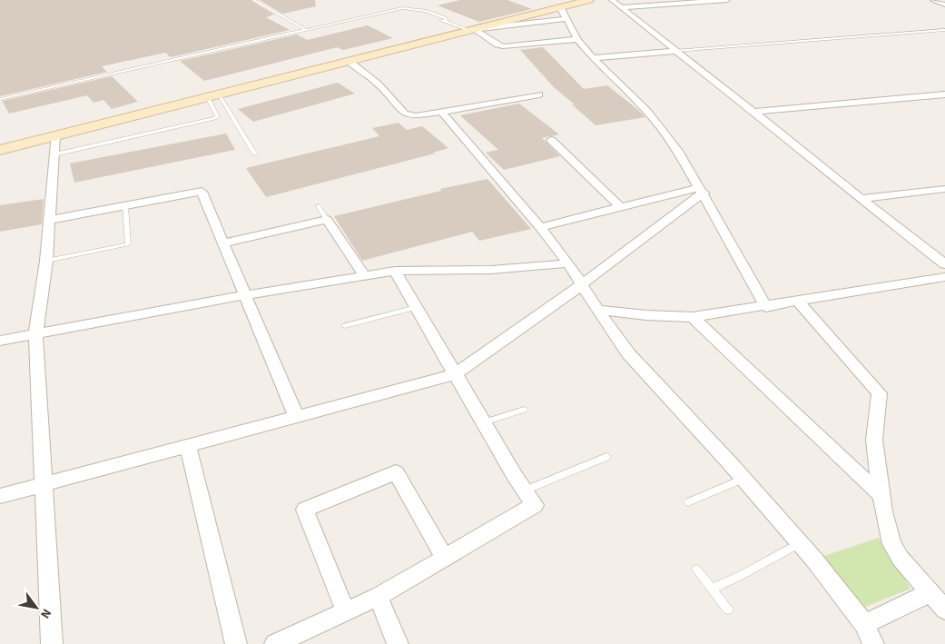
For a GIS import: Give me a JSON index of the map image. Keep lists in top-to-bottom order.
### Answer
{
  "north": "bottom right"
}
